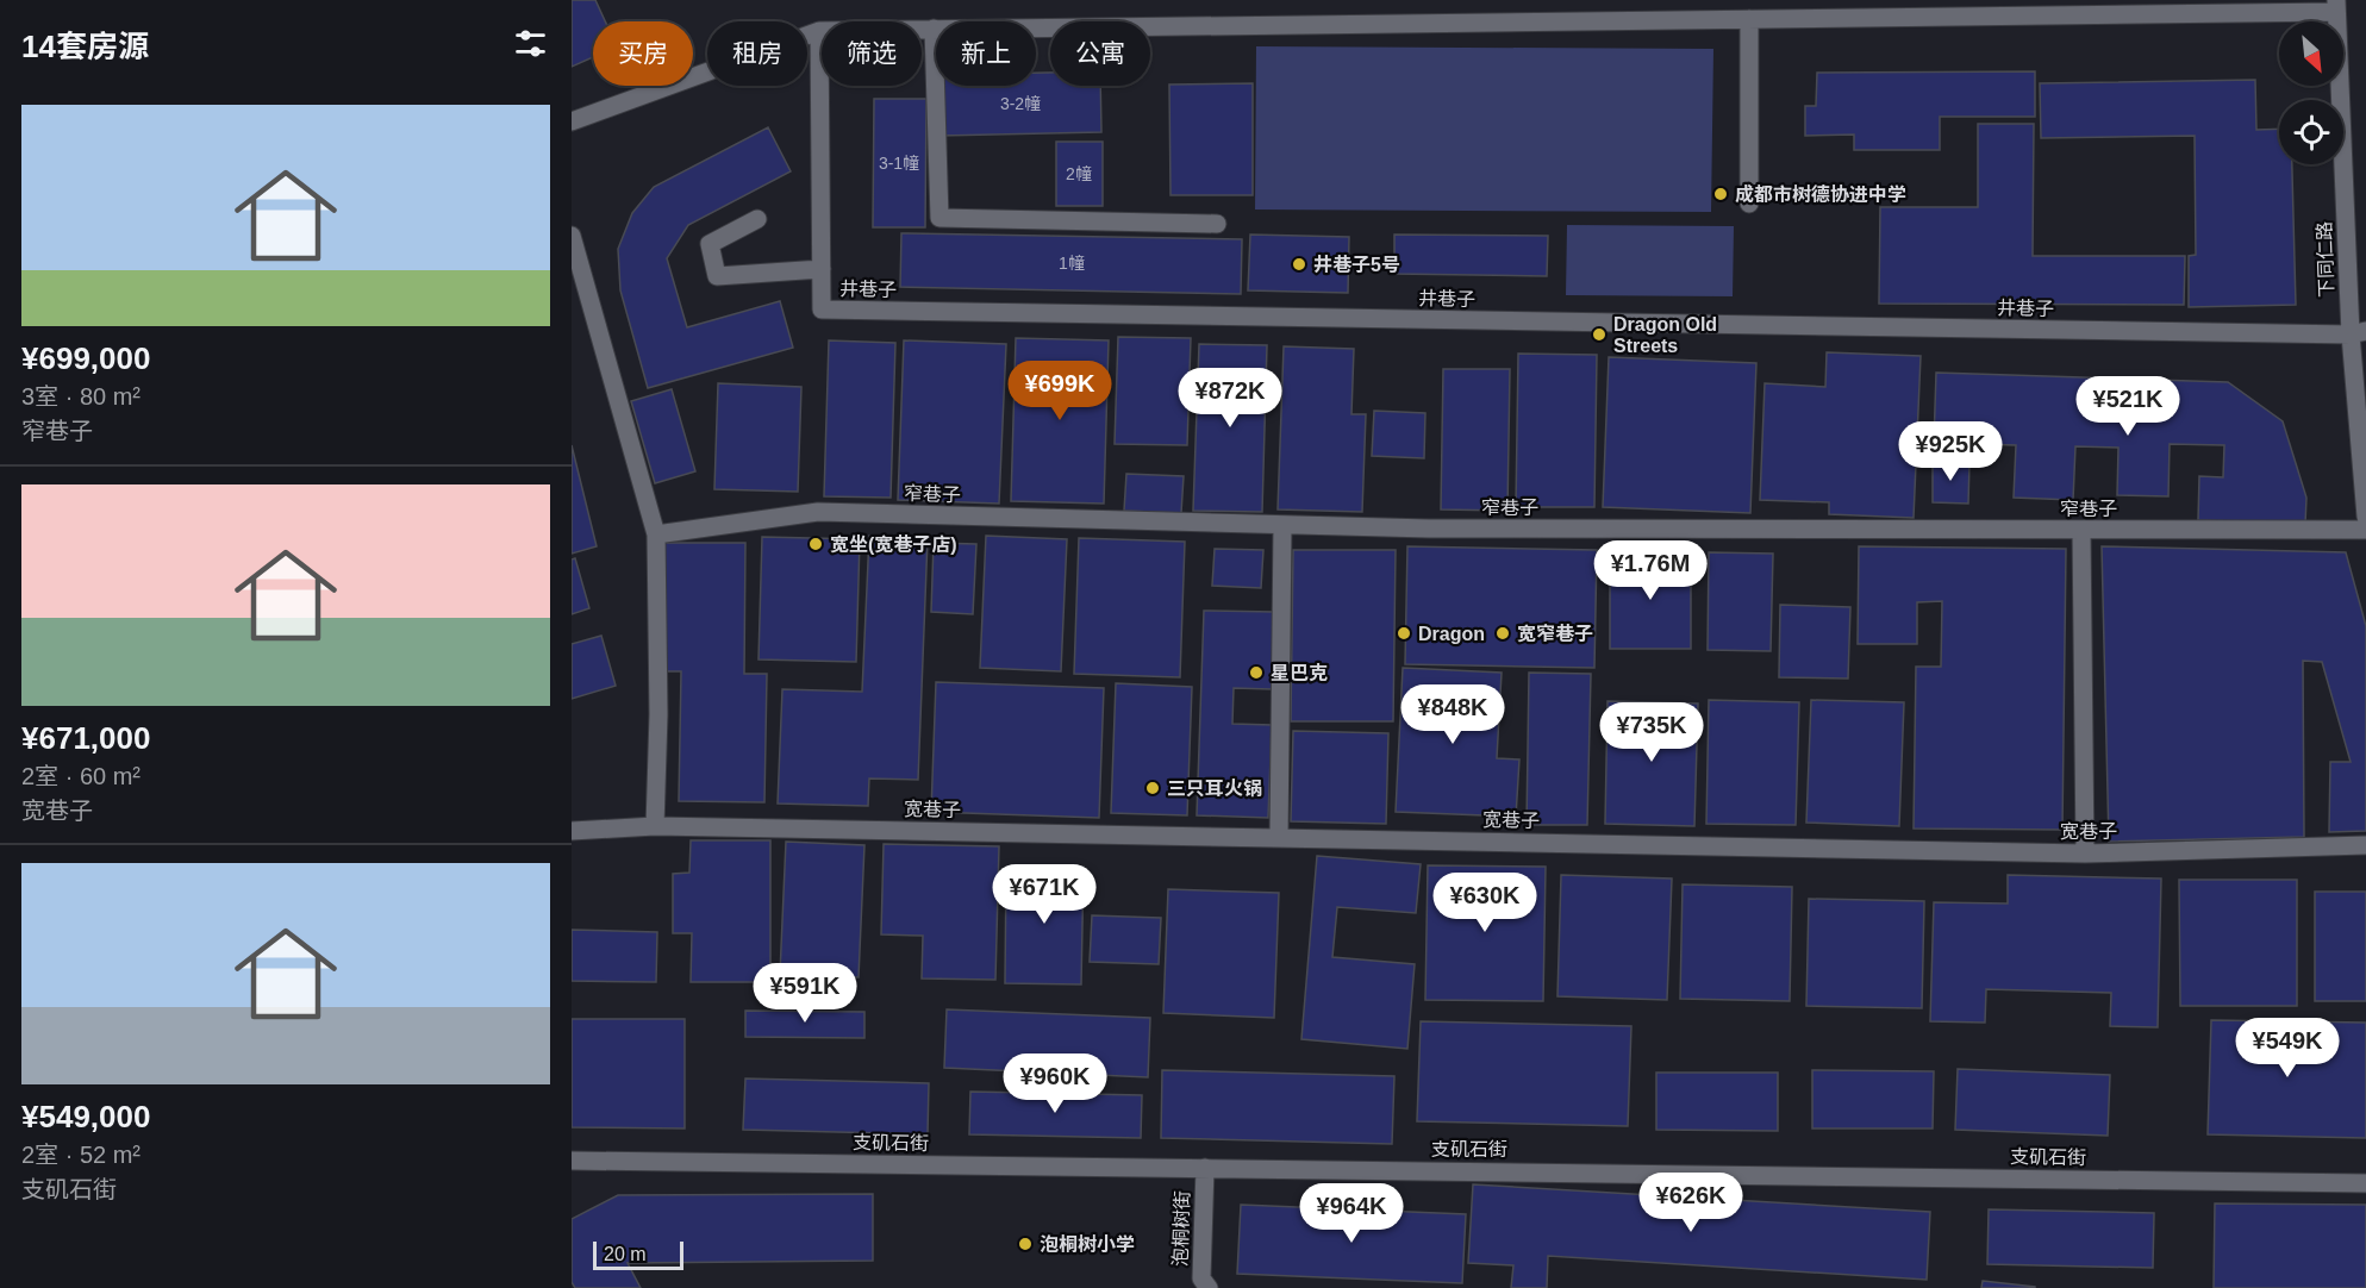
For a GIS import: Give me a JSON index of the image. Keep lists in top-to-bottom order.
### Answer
{
  "streets": {
    "street": [
      "下同仁路",
      "井巷子",
      "窄巷子",
      "宽巷子",
      "支矶石街",
      "泡桐树街"
    ]
  },
  "crossings": [
    ["下同仁路", "井巷子"],
    ["支矶石街", "泡桐树街"]
  ],
  "places": [
    "成都市树德协进中学",
    "井巷子5号",
    "Dragon Old Streets",
    "宽坐(宽巷子店)",
    "Dragon",
    "宽窄巷子",
    "星巴克",
    "三只耳火锅",
    "泡桐树小学"
  ],
  "house_numbers": [
    "3-2幢",
    "3-1幢",
    "2幢",
    "1幢"
  ],
  "scale_bar": "20 m",
  "north": "bottom right",
  "page": {
    "heading": "14套房源",
    "chip": [
      "买房",
      "租房",
      "筛选",
      "新上",
      "公寓"
    ],
    "list": [
      {
        "name": "¥699,000",
        "note": "3室 · 80 m² · 窄巷子"
      },
      {
        "name": "¥671,000",
        "note": "2室 · 60 m² · 宽巷子"
      },
      {
        "name": "¥549,000",
        "note": "2室 · 52 m² · 支矶石街"
      }
    ],
    "price": [
      "¥699K",
      "¥872K",
      "¥521K",
      "¥925K",
      "¥1.76M",
      "¥848K",
      "¥735K",
      "¥671K",
      "¥630K",
      "¥591K",
      "¥549K",
      "¥960K",
      "¥626K",
      "¥964K"
    ],
    "scale": "20 m"
  }
}
